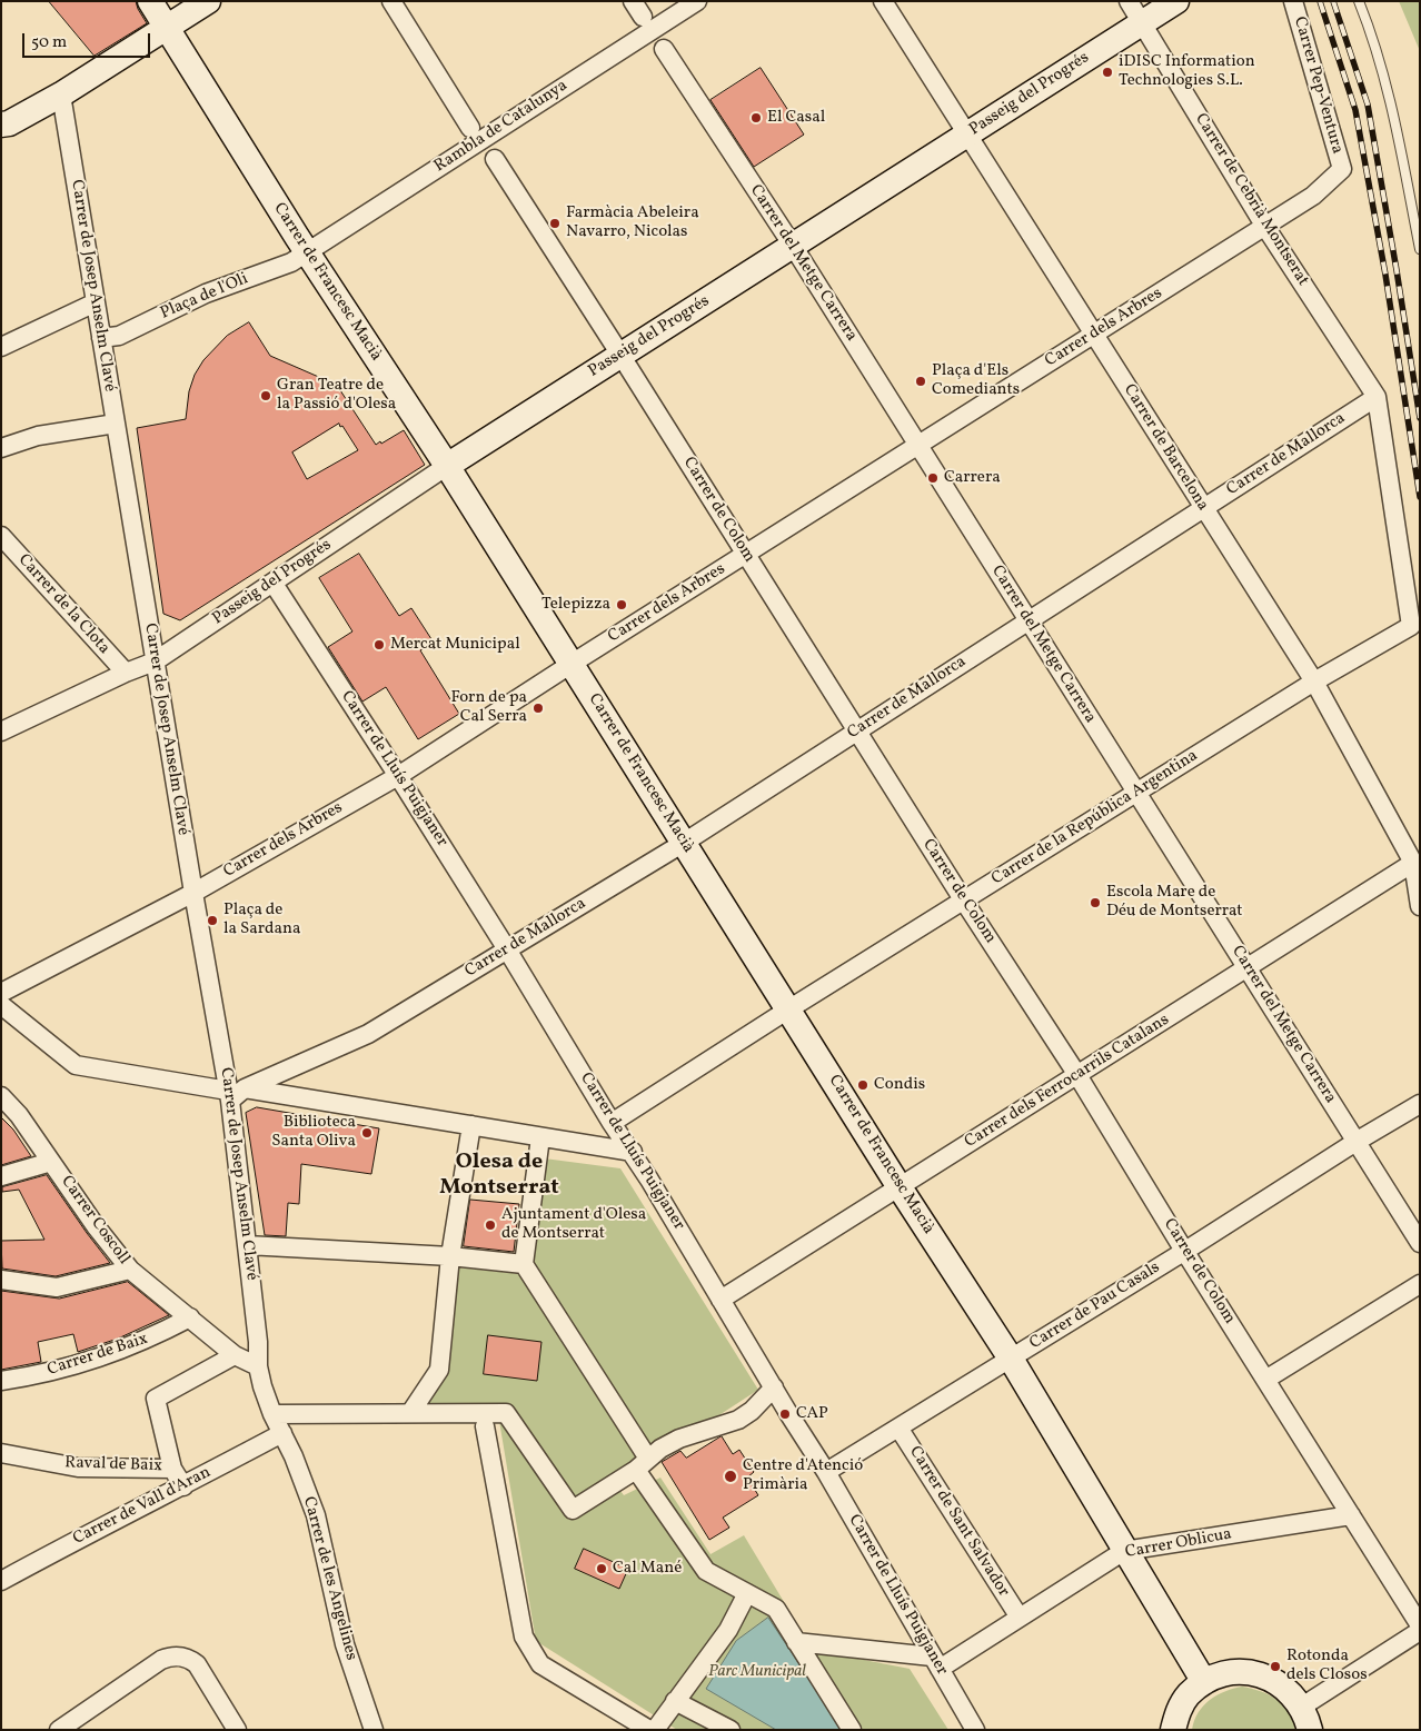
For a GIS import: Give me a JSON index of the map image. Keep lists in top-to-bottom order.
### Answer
{
  "streets": {
    "street": [
      "Carrer Pep-Ventura",
      "Passeig del Progrés",
      "Rambla de Catalunya",
      "Carrer de Cebrià Montserat",
      "Carrer del Metge Carrera",
      "Carrer de Francesc Macià",
      "Carrer de Josep Anselm Clavé",
      "Plaça de l'Oli",
      "Carrer dels Arbres",
      "Carrer de Barcelona",
      "Carrer de Mallorca",
      "Carrer de Colom",
      "Carrer de la Clota",
      "Carrer de Lluís Puigjaner",
      "Carrer de la República Argentina",
      "Carrer dels Ferrocarrils Catalans",
      "Carrer Coscoll",
      "Carrer de Pau Casals",
      "Carrer de Baix",
      "Raval de Baix",
      "Carrer de Vall d'Aran",
      "Carrer de Sant Salvador",
      "Carrer Oblicua",
      "Carrer de les Angelines"
    ]
  },
  "crossings": [
    ["Carrer Pep-Ventura", "Carrer dels Arbres"],
    ["Passeig del Progrés", "Carrer de Cebrià Montserat"],
    ["Passeig del Progrés", "Carrer del Metge Carrera"],
    ["Passeig del Progrés", "Carrer de Francesc Macià"],
    ["Passeig del Progrés", "Carrer de Josep Anselm Clavé"],
    ["Passeig del Progrés", "Carrer de Barcelona"],
    ["Passeig del Progrés", "Carrer de Colom"],
    ["Passeig del Progrés", "Carrer de la Clota"],
    ["Passeig del Progrés", "Carrer de Lluís Puigjaner"],
    ["Rambla de Catalunya", "Carrer de Francesc Macià"],
    ["Rambla de Catalunya", "Plaça de l'Oli"],
    ["Carrer de Cebrià Montserat", "Carrer dels Arbres"],
    ["Carrer de Cebrià Montserat", "Carrer de Mallorca"],
    ["Carrer de Cebrià Montserat", "Carrer de la República Argentina"],
    ["Carrer del Metge Carrera", "Carrer dels Arbres"],
    ["Carrer del Metge Carrera", "Carrer de Mallorca"],
    ["Carrer del Metge Carrera", "Carrer de la República Argentina"],
    ["Carrer del Metge Carrera", "Carrer dels Ferrocarrils Catalans"],
    ["Carrer del Metge Carrera", "Carrer de Pau Casals"],
    ["Carrer de Francesc Macià", "Plaça de l'Oli"],
    ["Carrer de Francesc Macià", "Carrer dels Arbres"],
    ["Carrer de Francesc Macià", "Carrer de Mallorca"],
    ["Carrer de Francesc Macià", "Carrer de la República Argentina"],
    ["Carrer de Francesc Macià", "Carrer dels Ferrocarrils Catalans"],
    ["Carrer de Francesc Macià", "Carrer de Pau Casals"],
    ["Carrer de Francesc Macià", "Carrer Oblicua"],
    ["Carrer de Josep Anselm Clavé", "Plaça de l'Oli"],
    ["Carrer de Josep Anselm Clavé", "Carrer dels Arbres"],
    ["Carrer de Josep Anselm Clavé", "Carrer de Mallorca"],
    ["Carrer de Josep Anselm Clavé", "Carrer Coscoll"],
    ["Carrer de Josep Anselm Clavé", "Carrer de les Angelines"],
    ["Carrer dels Arbres", "Carrer de Barcelona"],
    ["Carrer dels Arbres", "Carrer de Colom"],
    ["Carrer dels Arbres", "Carrer de Lluís Puigjaner"],
    ["Carrer de Barcelona", "Carrer de Mallorca"],
    ["Carrer de Barcelona", "Carrer de la República Argentina"],
    ["Carrer de Barcelona", "Carrer dels Ferrocarrils Catalans"],
    ["Carrer de Mallorca", "Carrer de Colom"],
    ["Carrer de Mallorca", "Carrer de Lluís Puigjaner"],
    ["Carrer de Mallorca", "Carrer de la República Argentina"],
    ["Carrer de Colom", "Carrer de la República Argentina"],
    ["Carrer de Colom", "Carrer dels Ferrocarrils Catalans"],
    ["Carrer de Colom", "Carrer de Pau Casals"],
    ["Carrer de Colom", "Carrer Oblicua"],
    ["Carrer de Lluís Puigjaner", "Carrer de la República Argentina"],
    ["Carrer de Lluís Puigjaner", "Carrer dels Ferrocarrils Catalans"],
    ["Carrer de Lluís Puigjaner", "Carrer de Pau Casals"],
    ["Carrer de Lluís Puigjaner", "Carrer Oblicua"],
    ["Carrer Coscoll", "Carrer de Baix"],
    ["Carrer Coscoll", "Carrer de les Angelines"],
    ["Carrer de Pau Casals", "Carrer de Sant Salvador"],
    ["Raval de Baix", "Carrer de Vall d'Aran"],
    ["Carrer de Vall d'Aran", "Carrer de les Angelines"],
    ["Carrer de Sant Salvador", "Carrer Oblicua"]
  ],
  "districts": ["Olesa de Montserrat"],
  "parks": ["Parc Municipal"],
  "places": [
    "iDISC Information Technologies S.L.",
    "El Casal",
    "Farmàcia Abeleira Navarro, Nicolas",
    "Plaça d'Els Comediants",
    "Gran Teatre de la Passió d'Olesa",
    "Carrera",
    "Telepizza",
    "Mercat Municipal",
    "Forn de pa Cal Serra",
    "Escola Mare de Déu de Montserrat",
    "Plaça de la Sardana",
    "Condis",
    "Biblioteca Santa Oliva",
    "Ajuntament d'Olesa de Montserrat",
    "CAP",
    "Centre d'Atenció Primària",
    "Cal Mané",
    "Rotonda dels Closos"
  ],
  "scale_bar": "50 m"
}
